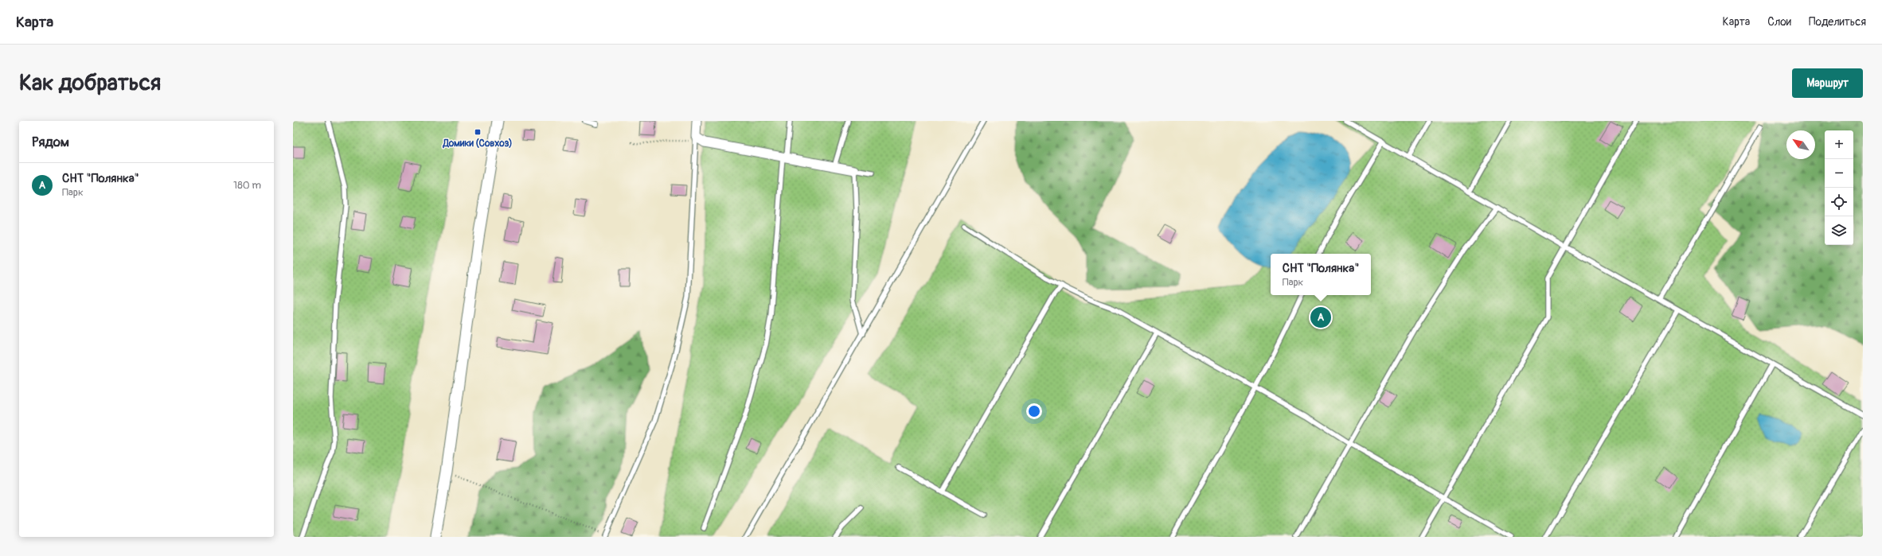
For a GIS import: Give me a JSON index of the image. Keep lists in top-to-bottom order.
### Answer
{
  "places": {
    "transit": ["Домики (Совхоз)"]
  },
  "north": "top left",
  "page": {
    "header": "Карта",
    "nav": ["Карта", "Слои", "Поделиться"],
    "buttons": "Маршрут",
    "title": "Как добраться",
    "heading": "Рядом",
    "map_buttons": ["+", "−"],
    "list": [
      {
        "mark": "A",
        "name": "СНТ \"Полянка\"",
        "note": "Парк",
        "value": "180 m"
      }
    ],
    "popup": ["СНТ \"Полянка\"", "Парк"],
    "pins": "A"
  }
}
